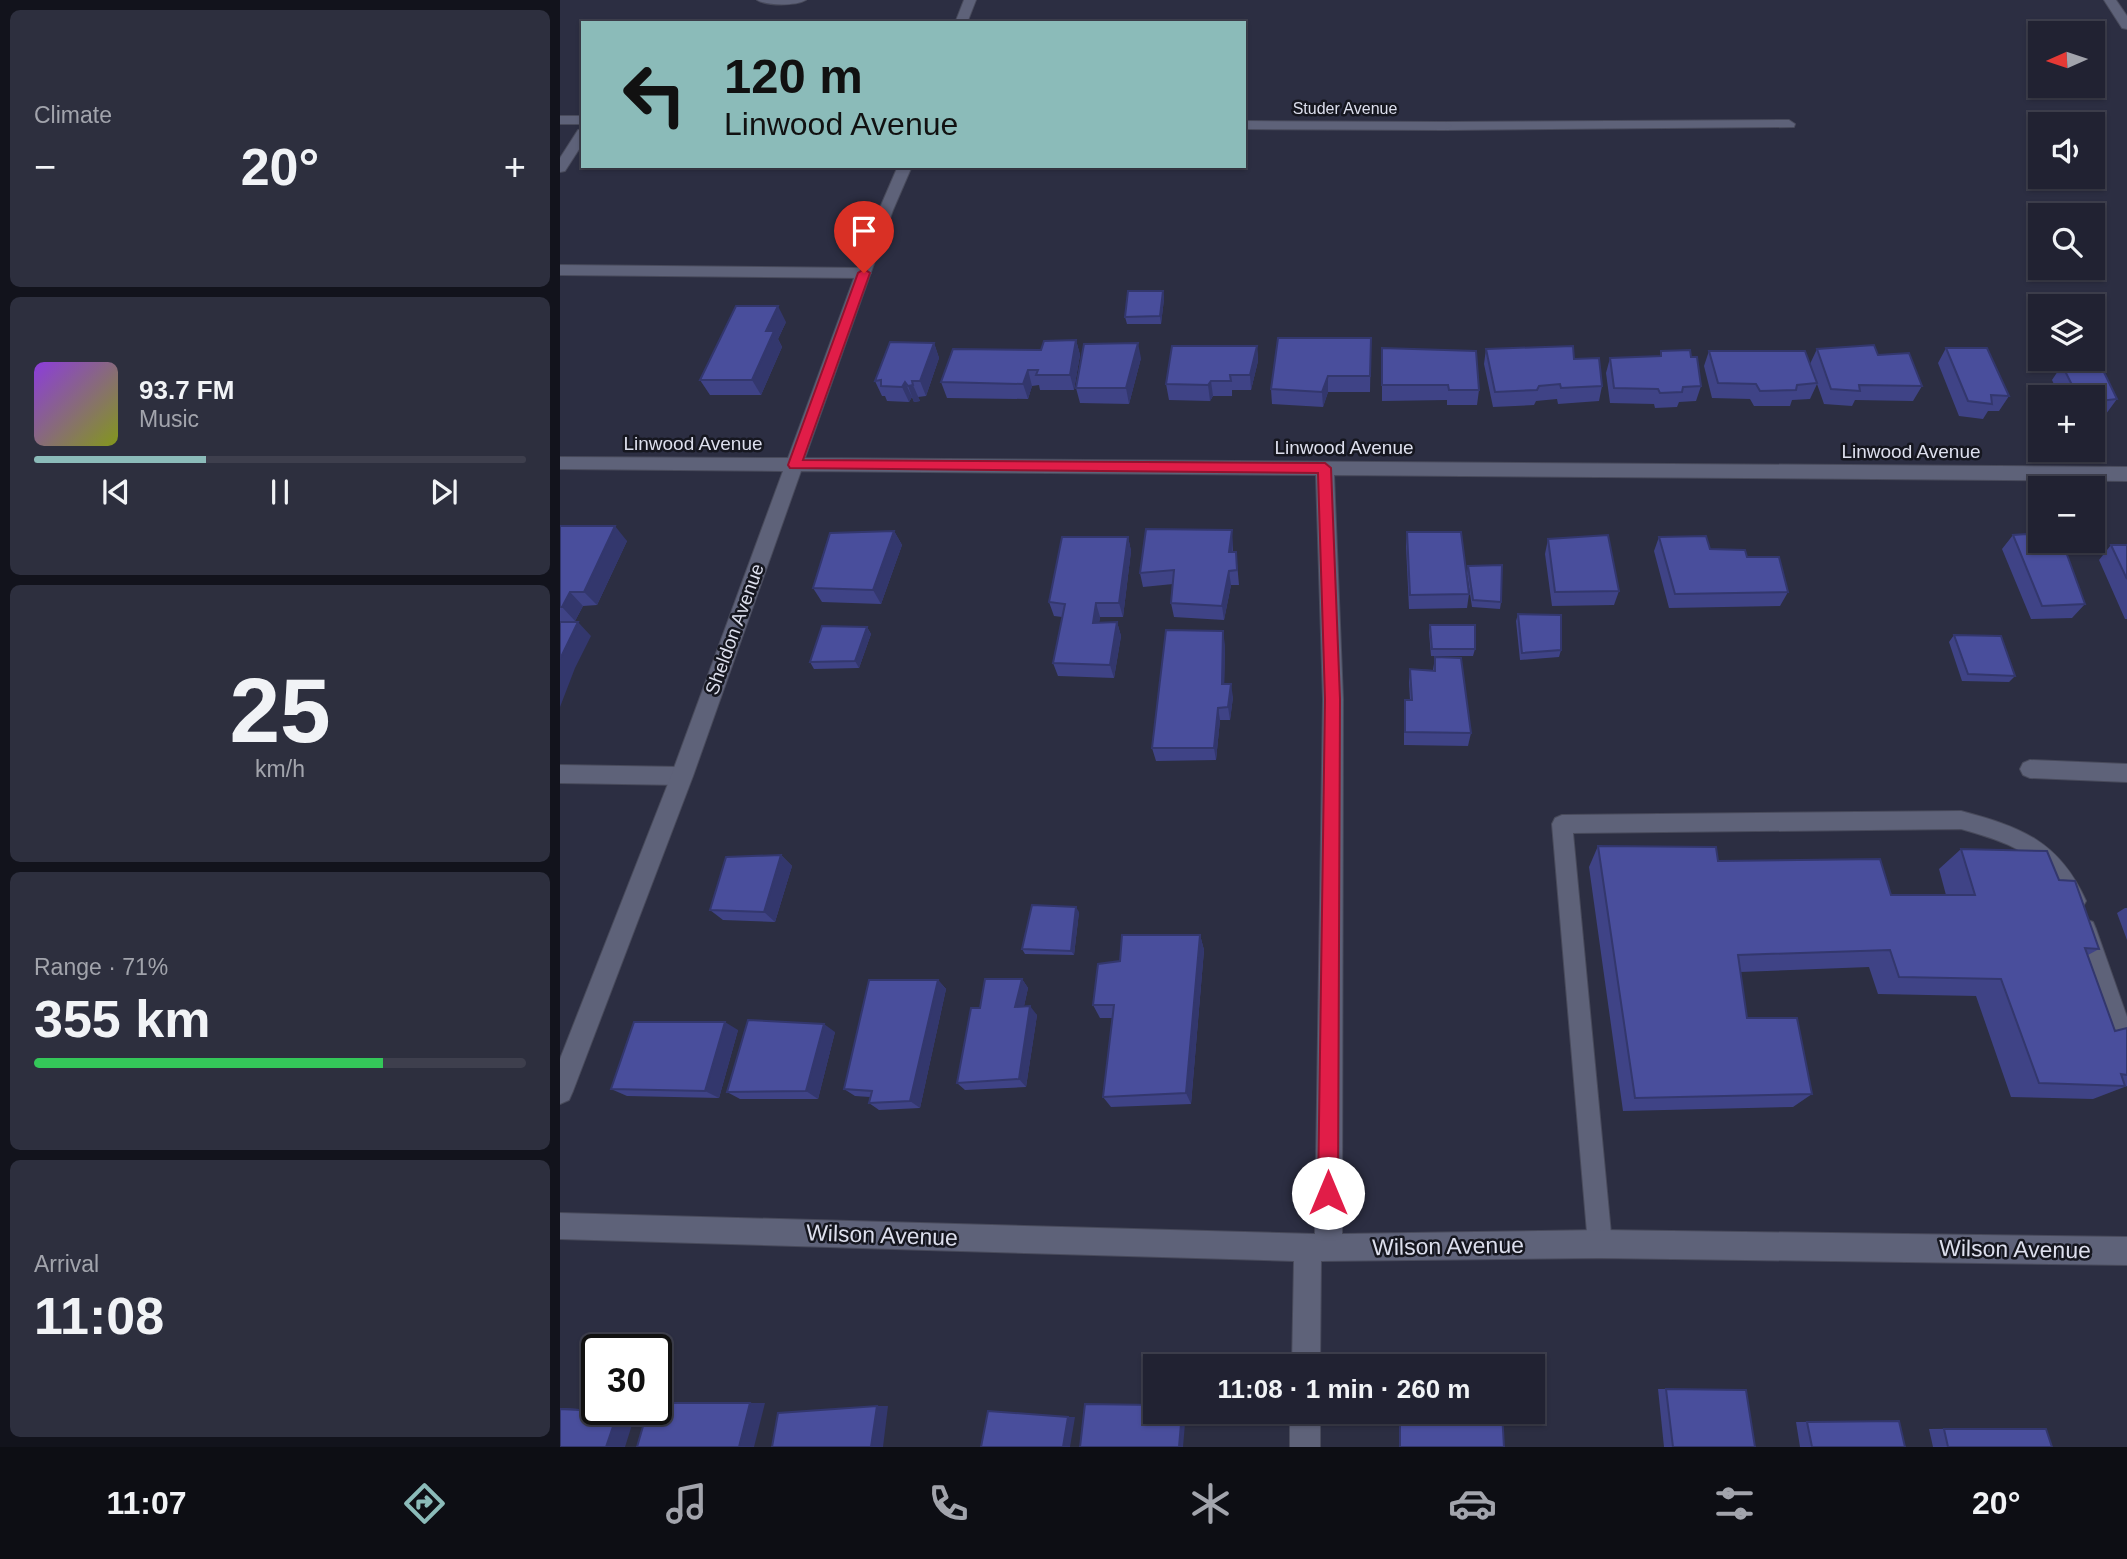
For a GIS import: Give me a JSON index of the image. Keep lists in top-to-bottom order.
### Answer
{
  "streets": {
    "street": [
      "Studer Avenue",
      "Linwood Avenue",
      "Sheldon Avenue",
      "Wilson Avenue"
    ]
  },
  "crossings": [
    ["Linwood Avenue", "Sheldon Avenue"]
  ],
  "north": "left",
  "page": {
    "tile": [
      "Climate",
      ["25", "km/h"],
      ["Range · 71%", "355 km"],
      ["Arrival", "11:08"]
    ],
    "map_buttons": ["+", "−"],
    "turn": ["120 m", "Linwood Avenue"],
    "heat": ["−", "20°", "+"],
    "song": ["93.7 FM", "Music"],
    "limit": "30",
    "trip": "11:08 · 1 min · 260 m",
    "tabs": ["11:07", "20°"]
  }
}
